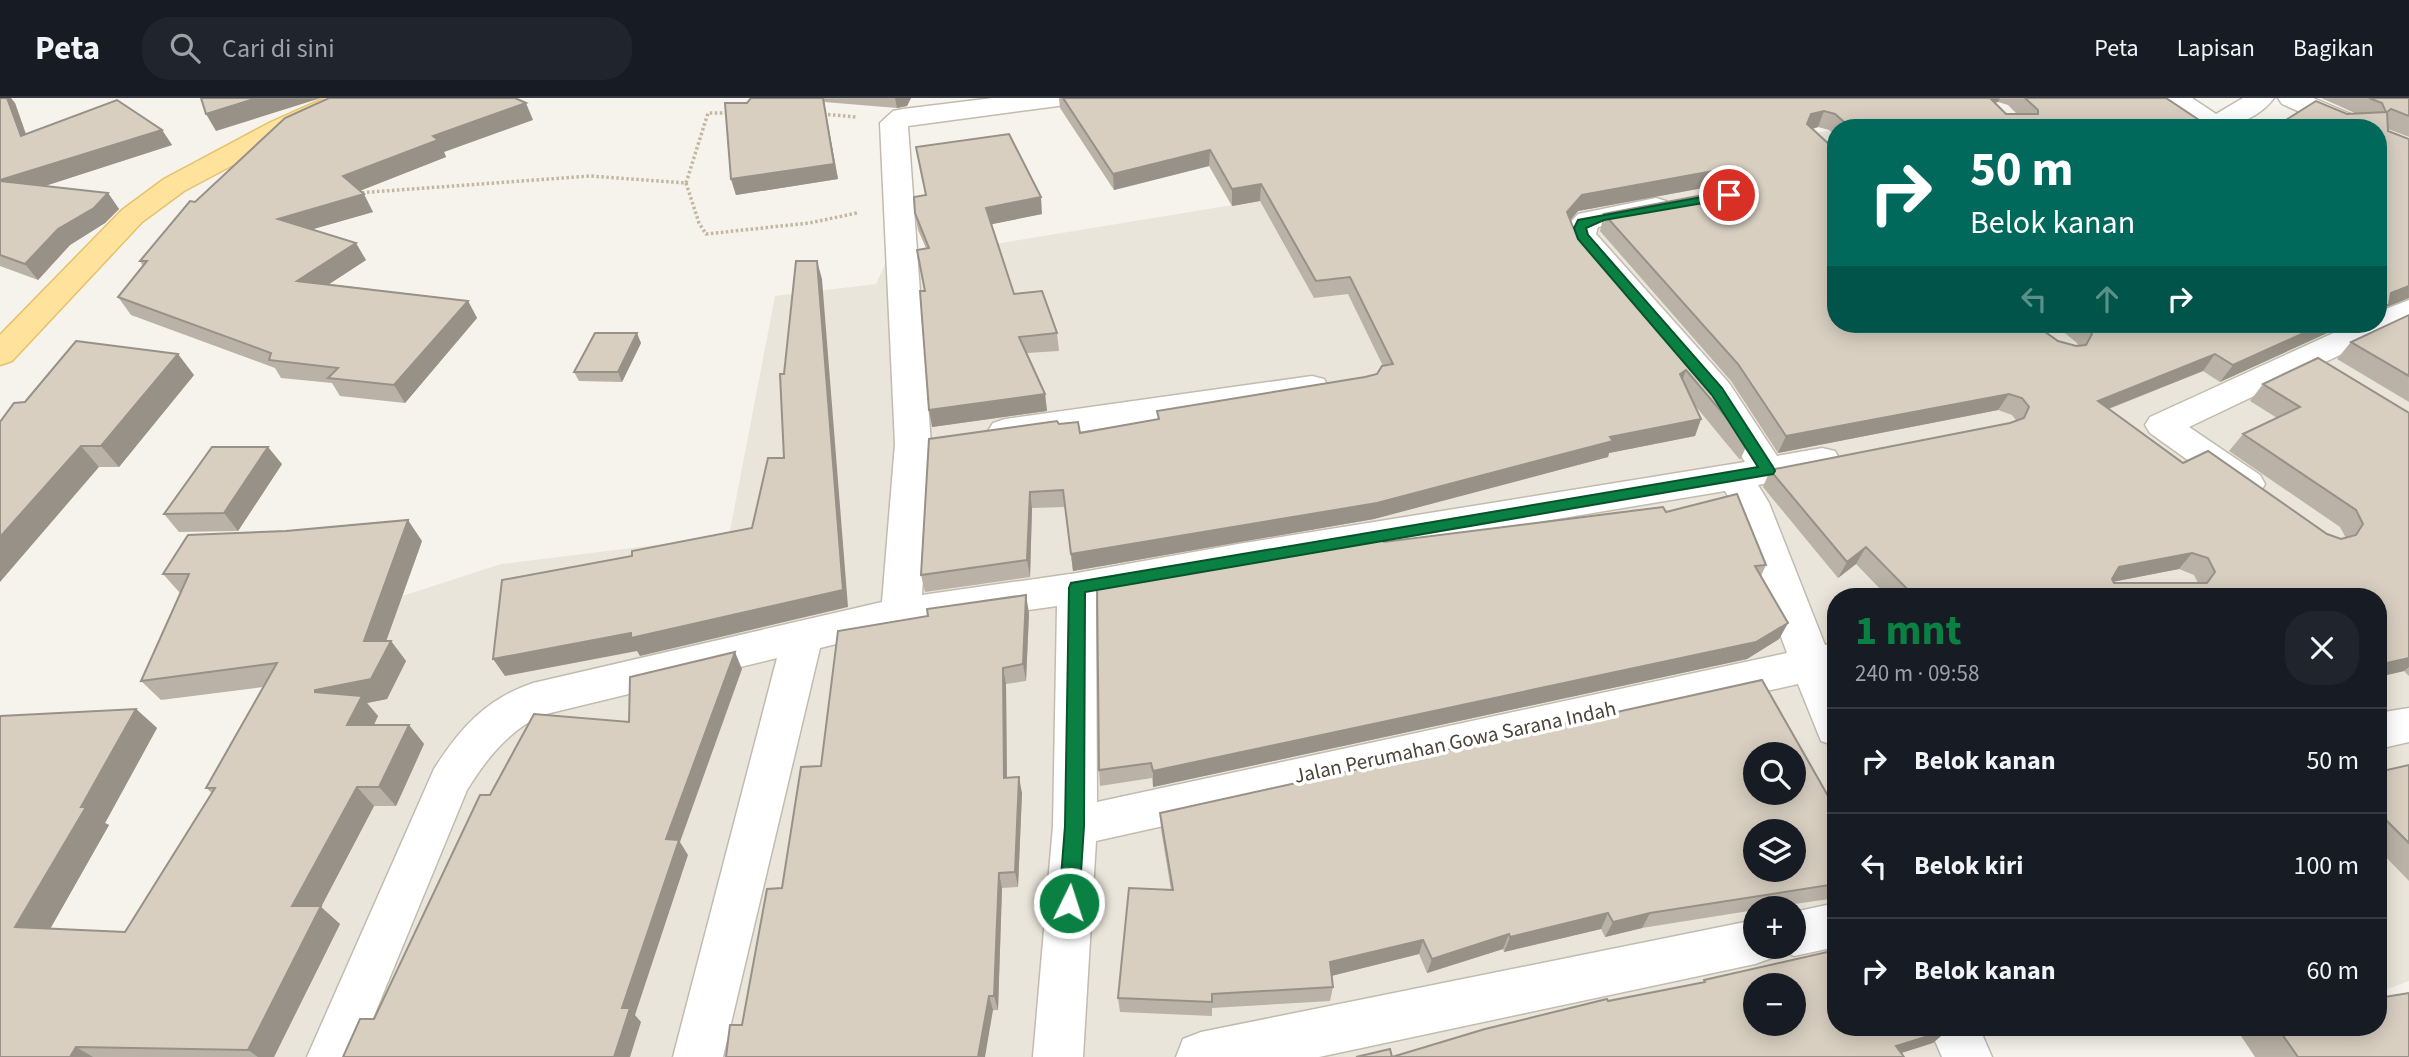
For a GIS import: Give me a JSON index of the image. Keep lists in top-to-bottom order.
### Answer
{
  "streets": {
    "street": ["Jalan Perumahan Gowa Sarana Indah"]
  },
  "page": {
    "header": "Peta",
    "search": "Cari di sini",
    "nav": ["Peta", "Lapisan", "Bagikan"],
    "turn": ["50 m", "Belok kanan"],
    "heading": ["1 mnt", "240 m · 09:58"],
    "list": [
      {
        "name": "Belok kanan",
        "value": "50 m"
      },
      {
        "name": "Belok kiri",
        "value": "100 m"
      },
      {
        "name": "Belok kanan",
        "value": "60 m"
      }
    ],
    "map_buttons": ["+", "−"]
  }
}
